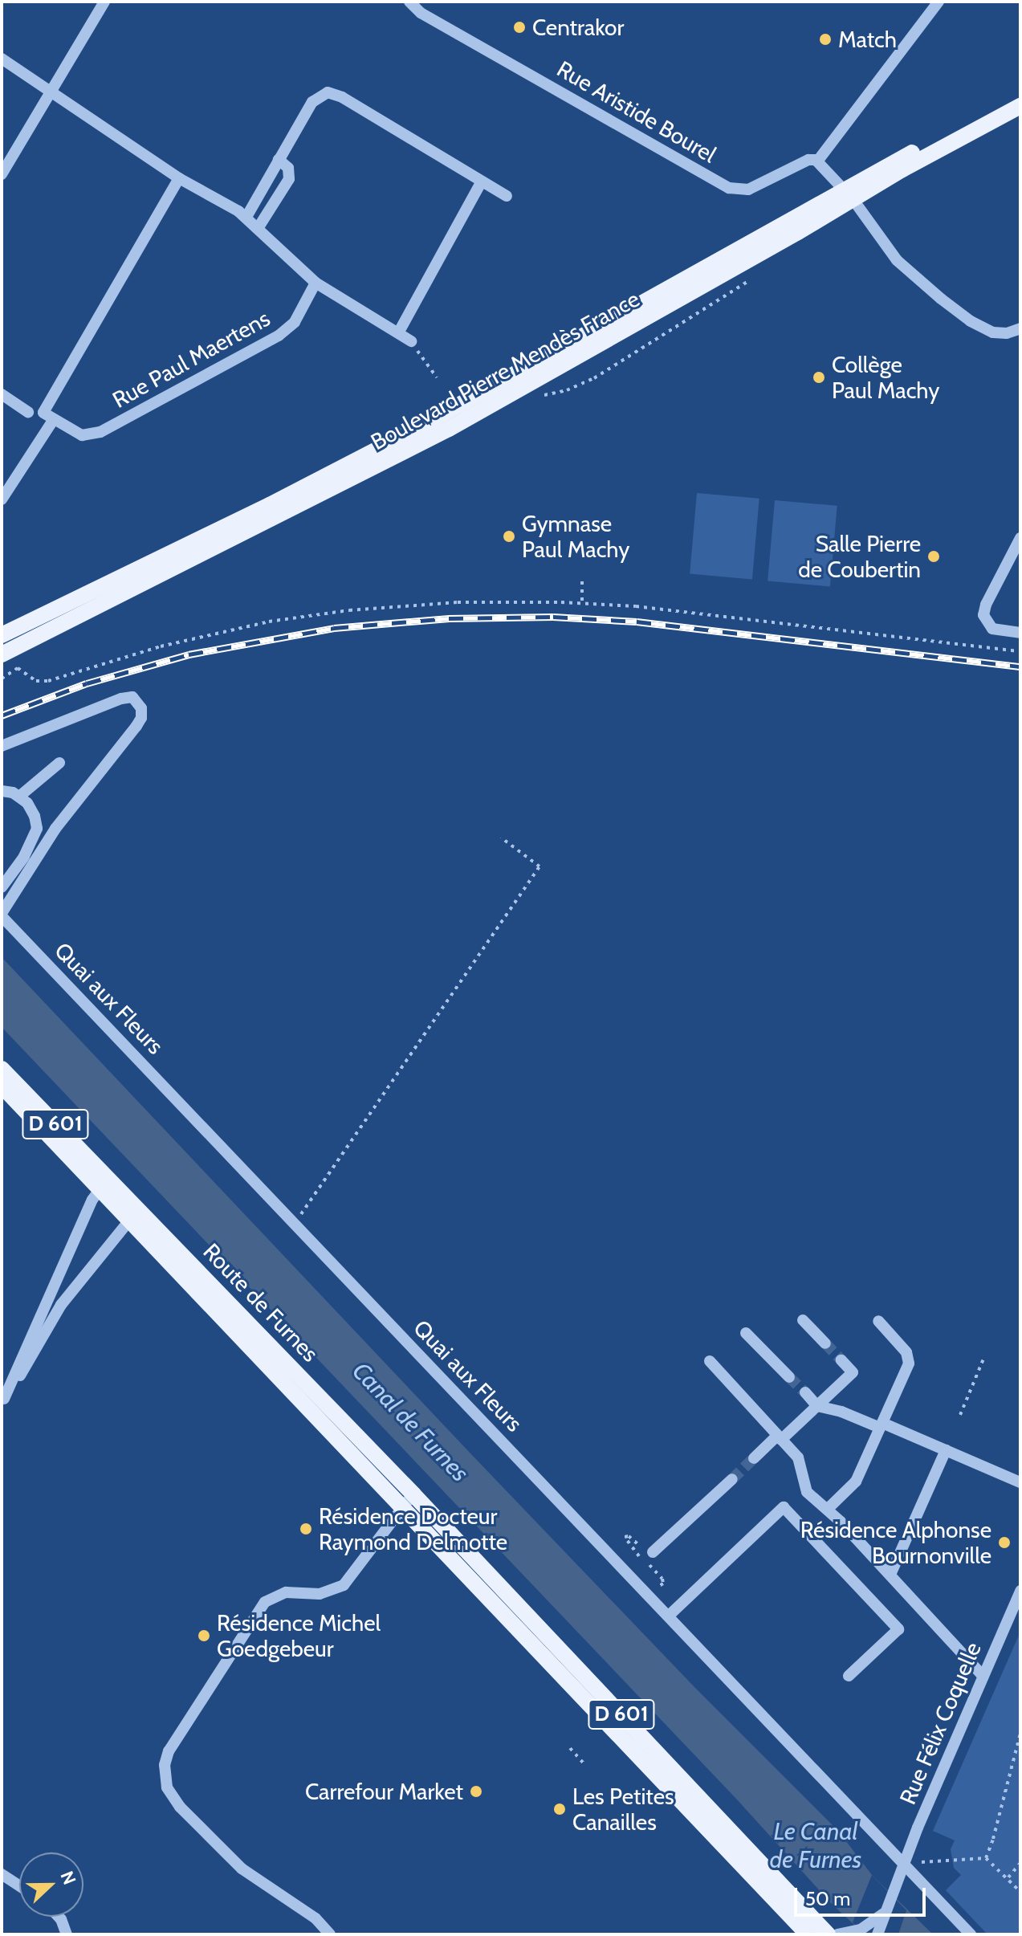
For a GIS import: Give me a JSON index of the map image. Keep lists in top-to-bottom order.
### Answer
{
  "streets": {
    "main road": ["Boulevard Pierre Mendès France", "D 601", "Route de Furnes"],
    "street": [
      "Rue Aristide Bourel",
      "Rue Paul Maertens",
      "Quai aux Fleurs",
      "Rue Félix Coquelle"
    ]
  },
  "crossings": [
    ["Quai aux Fleurs", "Rue Félix Coquelle"]
  ],
  "water": ["Canal de Furnes", "Le Canal de Furnes"],
  "places": [
    "Centrakor",
    "Match",
    "Collège Paul Machy",
    "Gymnase Paul Machy",
    "Salle Pierre de Coubertin",
    "Résidence Docteur Raymond Delmotte",
    "Résidence Alphonse Bournonville",
    "Résidence Michel Goedgebeur",
    "Carrefour Market",
    "Les Petites Canailles"
  ],
  "scale_bar": "50 m",
  "north": "right"
}
